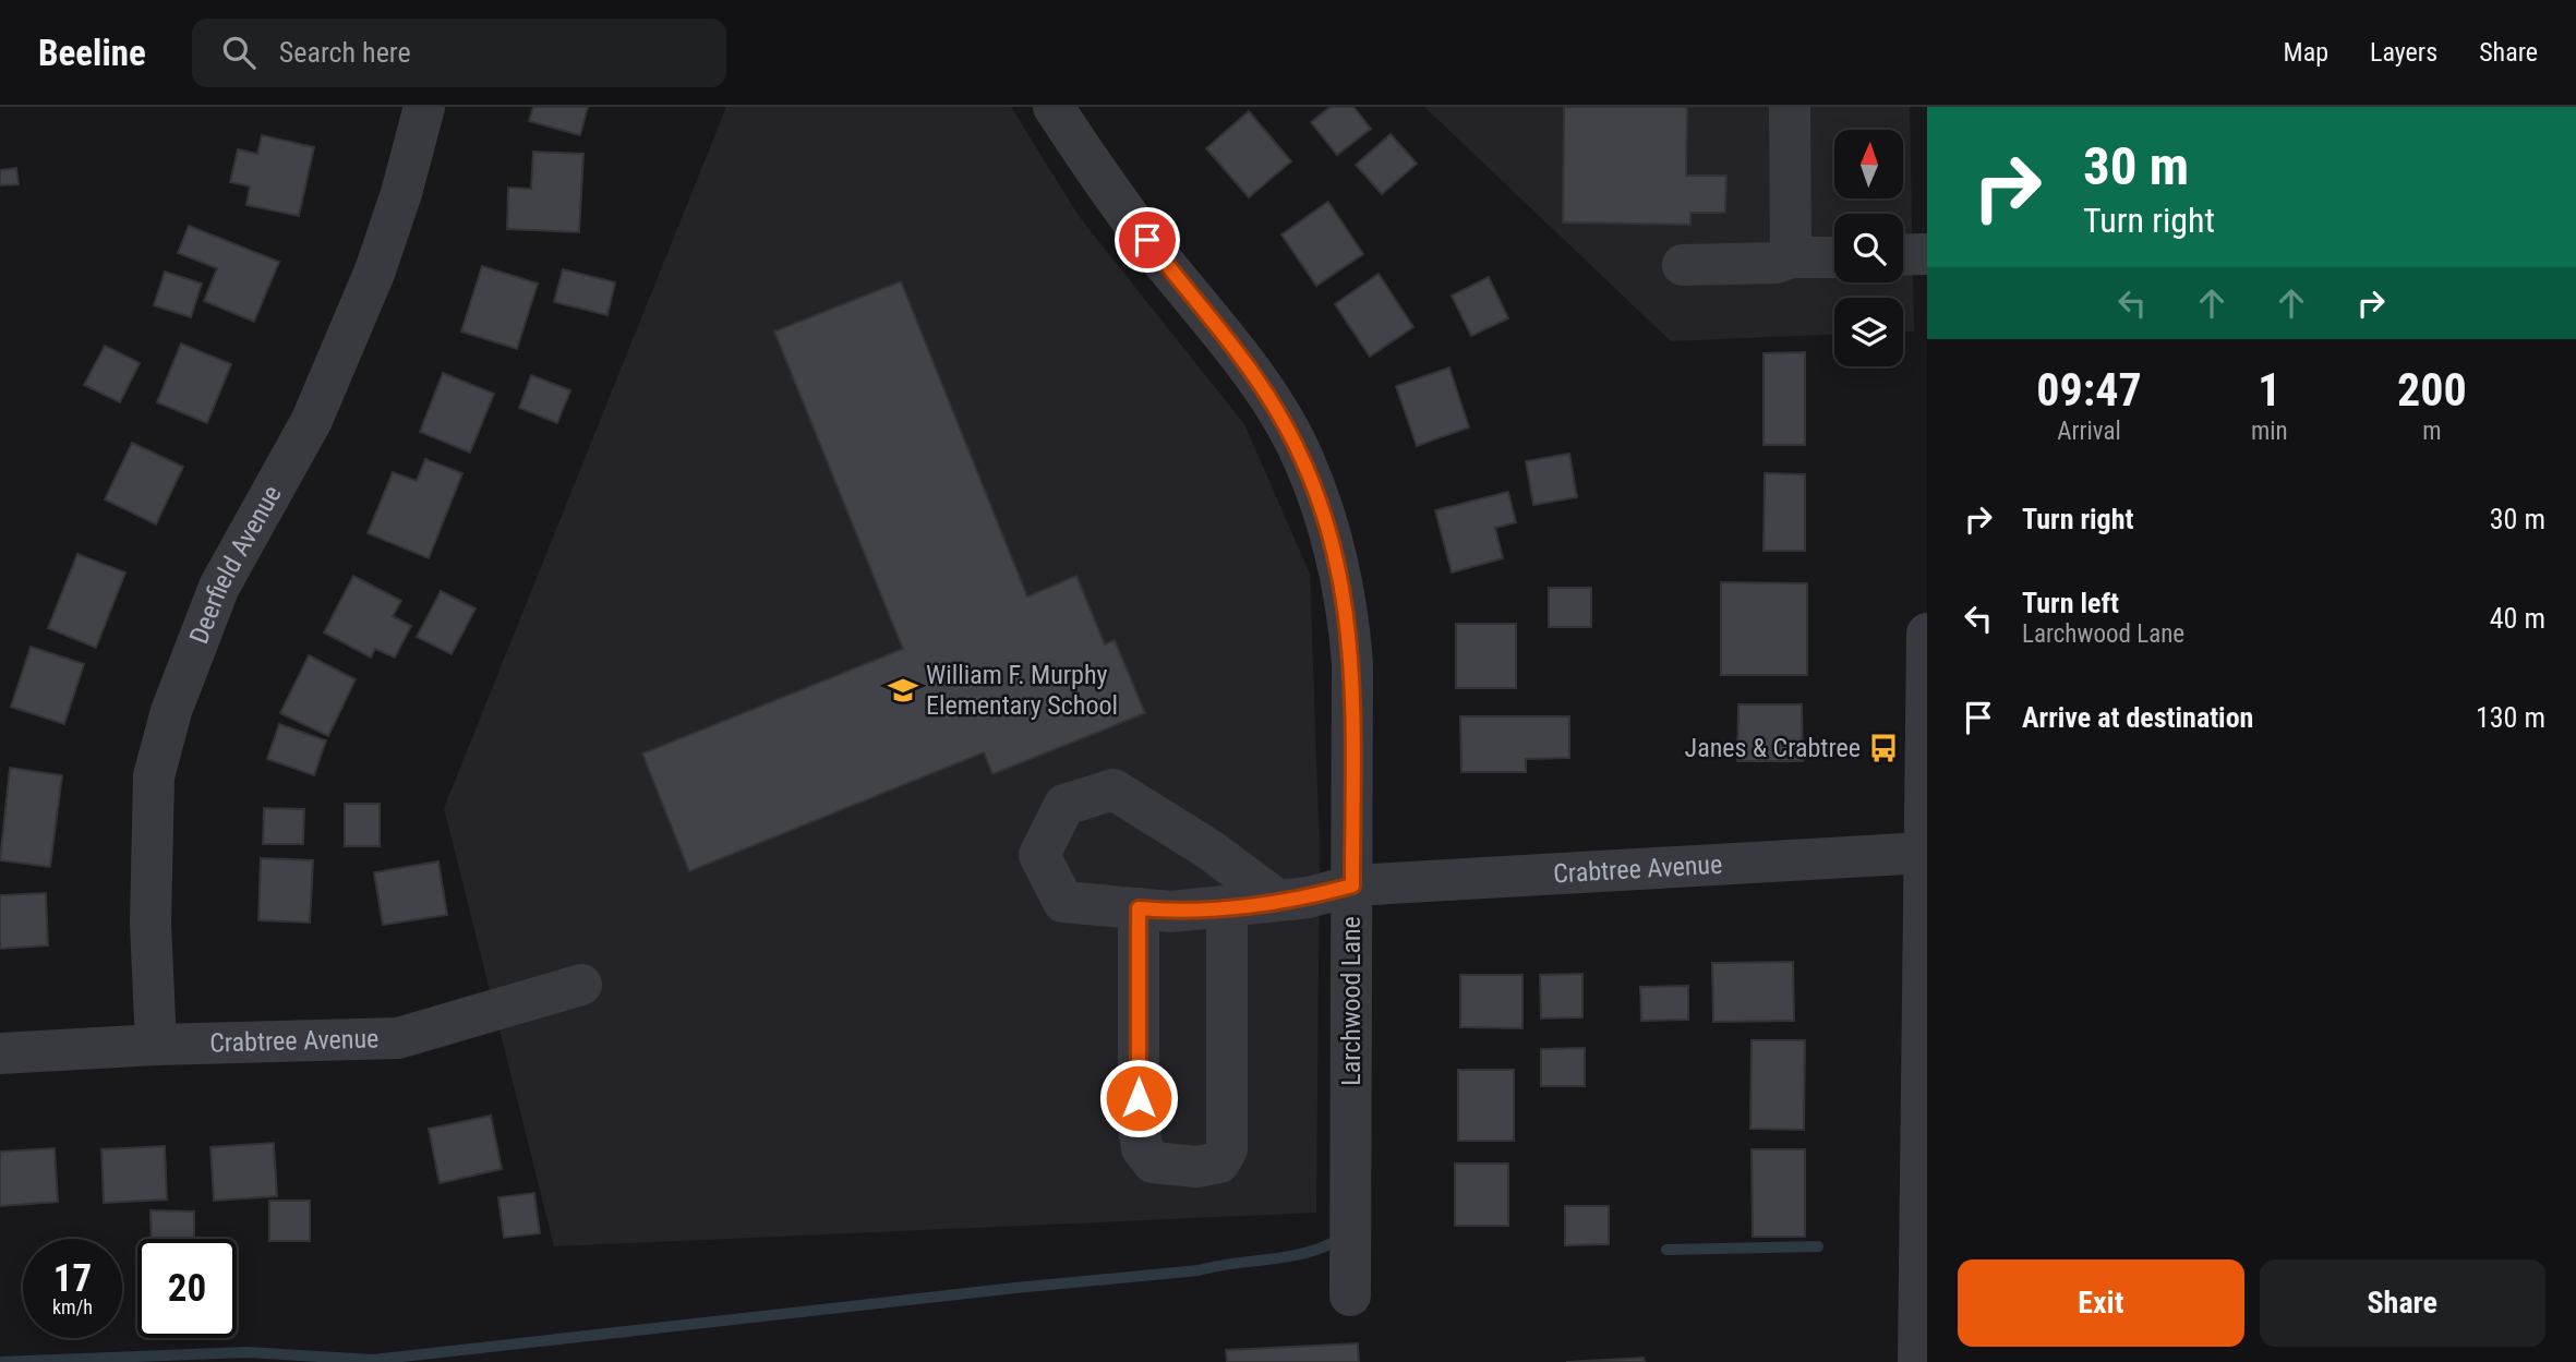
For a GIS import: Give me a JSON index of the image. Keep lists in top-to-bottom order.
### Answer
{
  "streets": {
    "street": ["Deerfield Avenue", "Crabtree Avenue", "Larchwood Lane"]
  },
  "crossings": [
    ["Deerfield Avenue", "Crabtree Avenue"],
    ["Crabtree Avenue", "Larchwood Lane"]
  ],
  "places": {
    "school or university": ["William F. Murphy Elementary School"],
    "bus stop": ["Janes & Crabtree"]
  },
  "north": "top",
  "page": {
    "header": "Beeline",
    "search": "Search here",
    "nav": ["Map", "Layers", "Share"],
    "turn": ["30 m", "Turn right"],
    "eta": [
      "09:47",
      "Arrival",
      "1",
      "min",
      "200",
      "m"
    ],
    "list": [
      {
        "name": "Turn right",
        "value": "30 m"
      },
      {
        "name": "Turn left",
        "note": "Larchwood Lane",
        "value": "40 m"
      },
      {
        "name": "Arrive at destination",
        "value": "130 m"
      }
    ],
    "speed": "17 km/h",
    "limit": "20",
    "buttons": ["Exit", "Share"]
  }
}
